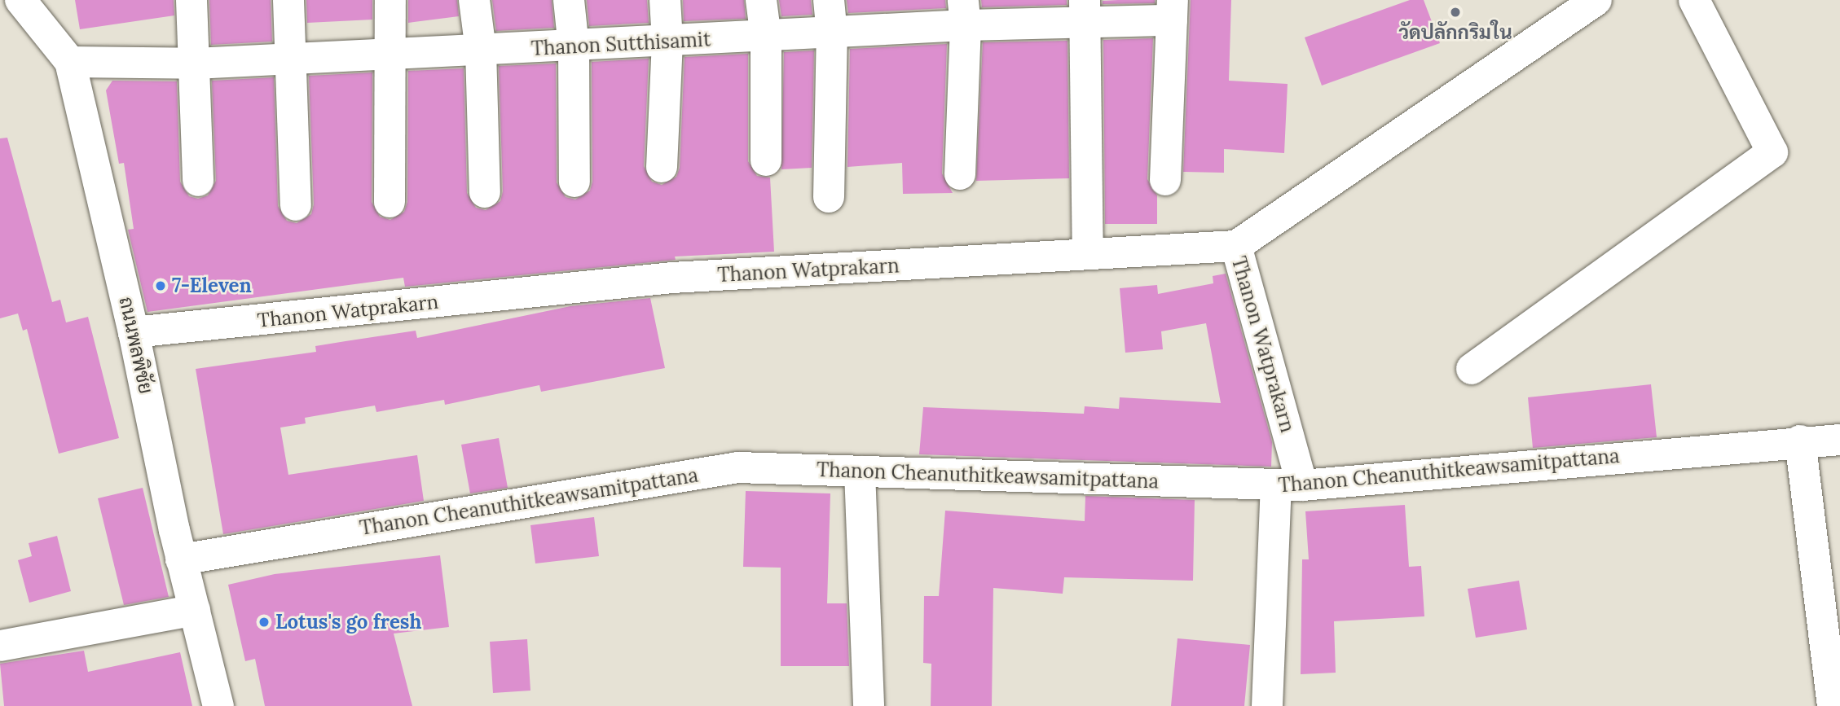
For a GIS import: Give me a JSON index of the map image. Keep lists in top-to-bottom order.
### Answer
{
  "streets": {
    "street": [
      "Thanon Sutthisamit",
      "Thanon Watprakarn",
      "ถนนพลพิชัย",
      "Thanon Cheanuthitkeawsamitpattana"
    ]
  },
  "crossings": [
    ["Thanon Sutthisamit", "ถนนพลพิชัย"],
    ["Thanon Watprakarn", "ถนนพลพิชัย"],
    ["Thanon Watprakarn", "Thanon Cheanuthitkeawsamitpattana"],
    ["ถนนพลพิชัย", "Thanon Cheanuthitkeawsamitpattana"]
  ],
  "places": ["วัดปลักกริมใน", "7-Eleven", "Lotus's go fresh"]
}
